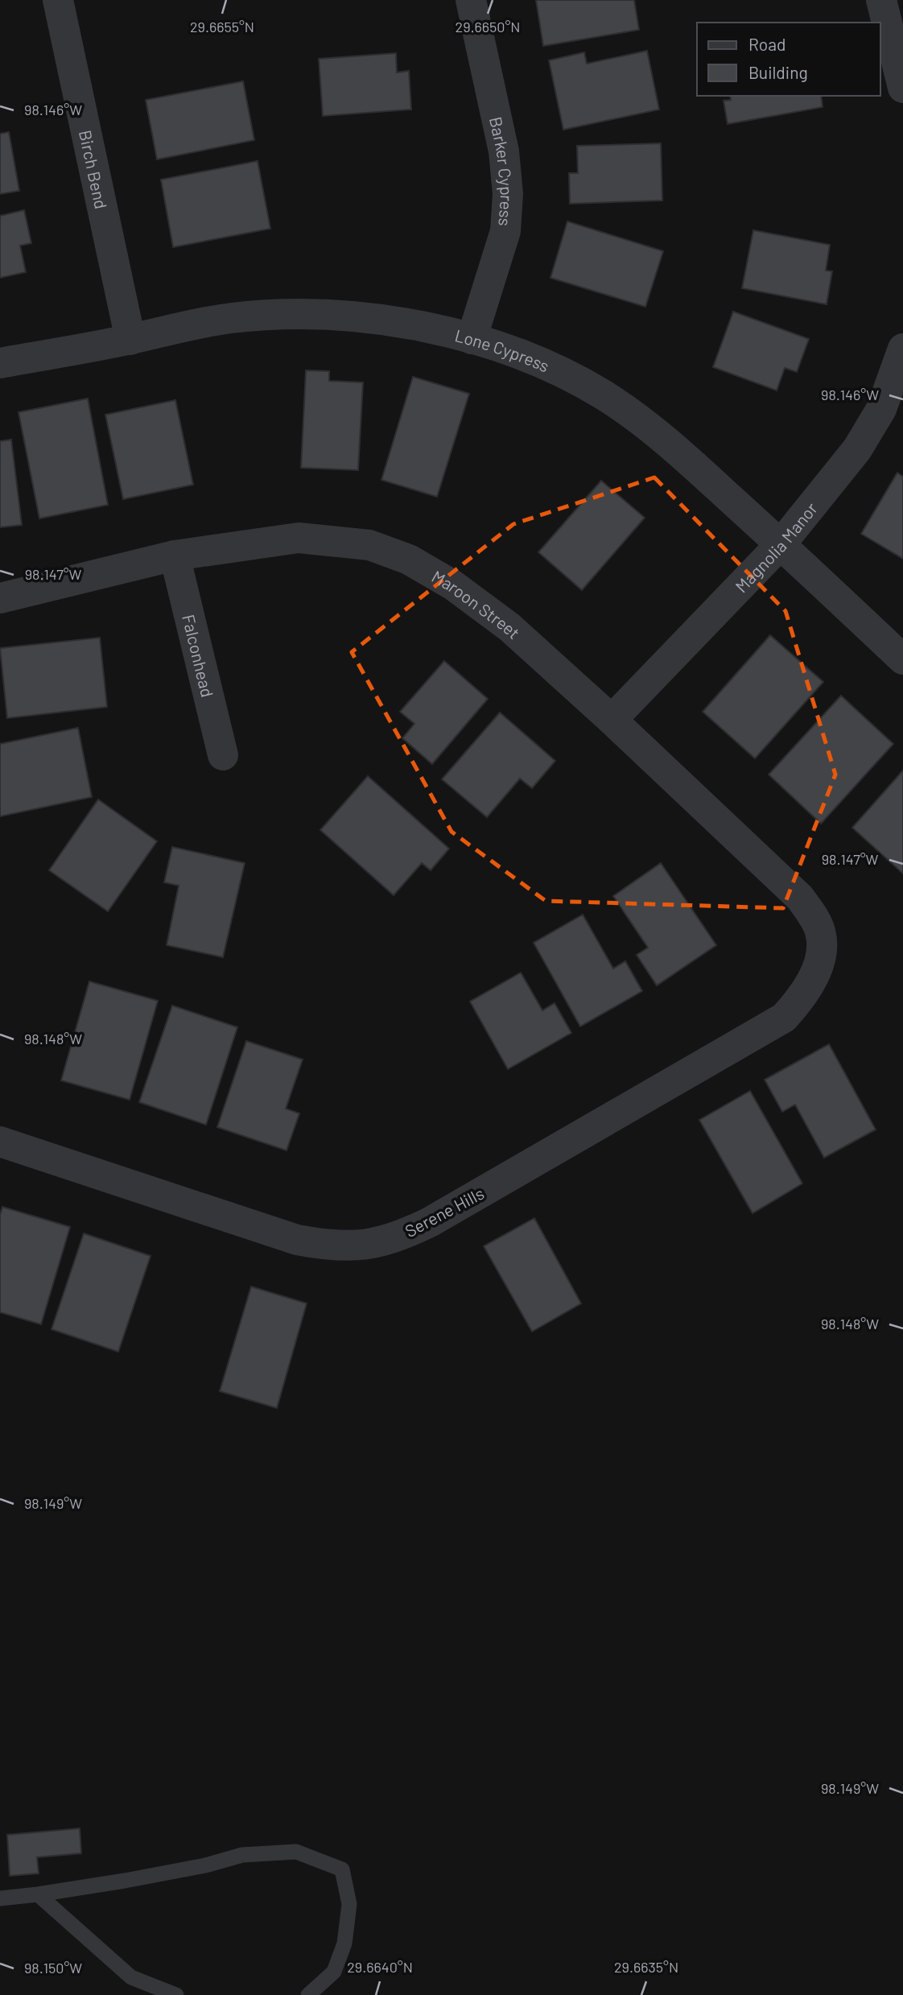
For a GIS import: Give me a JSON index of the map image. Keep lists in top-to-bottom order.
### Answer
{
  "streets": {
    "street": [
      "Birch Bend",
      "Barker Cypress",
      "Lone Cypress",
      "Magnolia Manor",
      "Maroon Street",
      "Falconhead",
      "Serene Hills"
    ]
  },
  "crossings": [
    ["Birch Bend", "Lone Cypress"],
    ["Barker Cypress", "Lone Cypress"],
    ["Lone Cypress", "Magnolia Manor"],
    ["Magnolia Manor", "Maroon Street"],
    ["Maroon Street", "Falconhead"],
    ["Maroon Street", "Serene Hills"]
  ],
  "legend": ["Road", "Building"],
  "coordinates": [
    "29.6655°N",
    "29.6650°N",
    "98.146°W",
    "98.147°W",
    "98.148°W",
    "98.149°W",
    "29.6640°N",
    "29.6635°N",
    "98.150°W"
  ]
}
